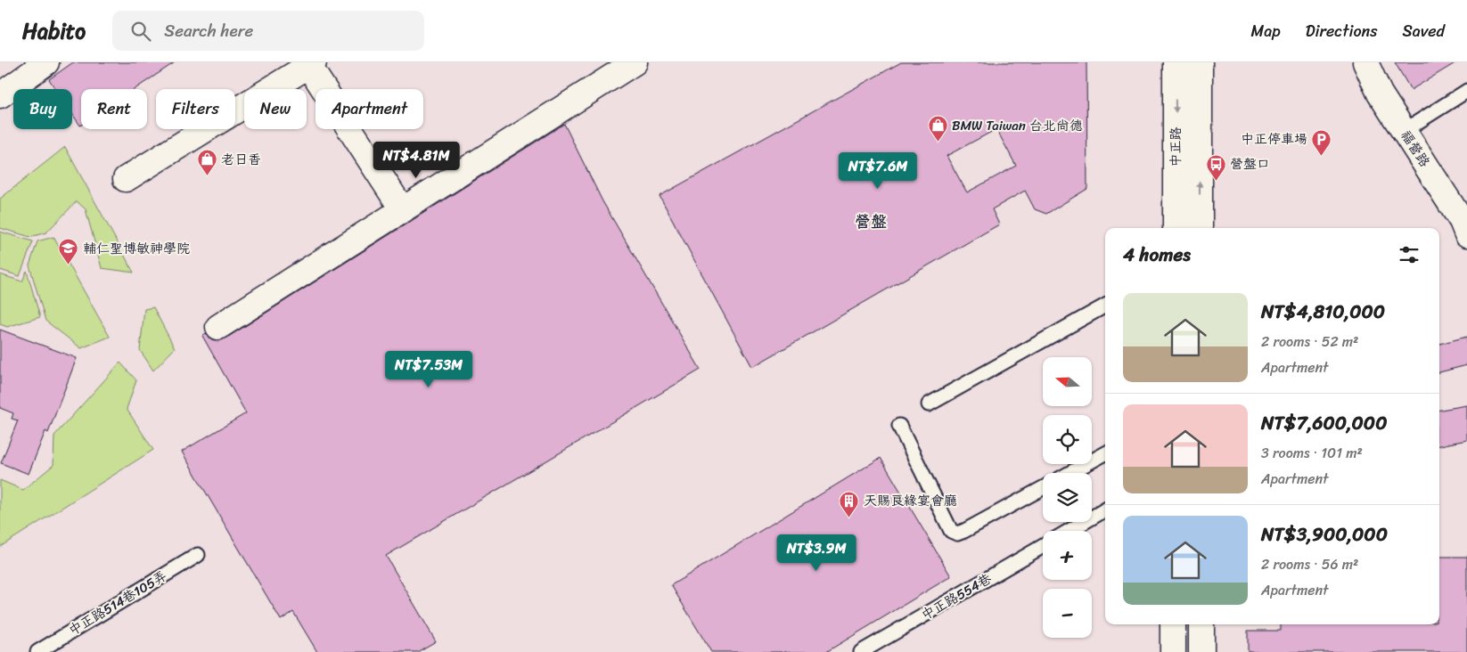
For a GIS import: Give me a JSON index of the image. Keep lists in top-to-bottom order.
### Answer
{
  "streets": {
    "street": ["中正路", "福營路"],
    "lane": ["中正路554巷", "中正路514巷105弄"]
  },
  "districts": ["營盤"],
  "places": {
    "shop": ["BMW Taiwan 台北尚德", "老日香"],
    "parking": ["中正停車場"],
    "bus stop": ["營盤口"],
    "school or university": ["輔仁聖博敏神學院"],
    "building": ["天賜良緣宴會廳"]
  },
  "north": "left",
  "page": {
    "header": "Habito",
    "search": "Search here",
    "nav": ["Map", "Directions", "Saved"],
    "chip": [
      "Buy",
      "Rent",
      "Filters",
      "New",
      "Apartment"
    ],
    "price": [
      "NT$4.81M",
      "NT$7.6M",
      "NT$7.53M",
      "NT$3.9M"
    ],
    "heading": "4 homes",
    "list": [
      {
        "name": "NT$4,810,000",
        "note": "2 rooms · 52 m² · Apartment"
      },
      {
        "name": "NT$7,600,000",
        "note": "3 rooms · 101 m² · Apartment"
      },
      {
        "name": "NT$3,900,000",
        "note": "2 rooms · 56 m² · Apartment"
      }
    ],
    "map_buttons": ["+", "−"]
  }
}
